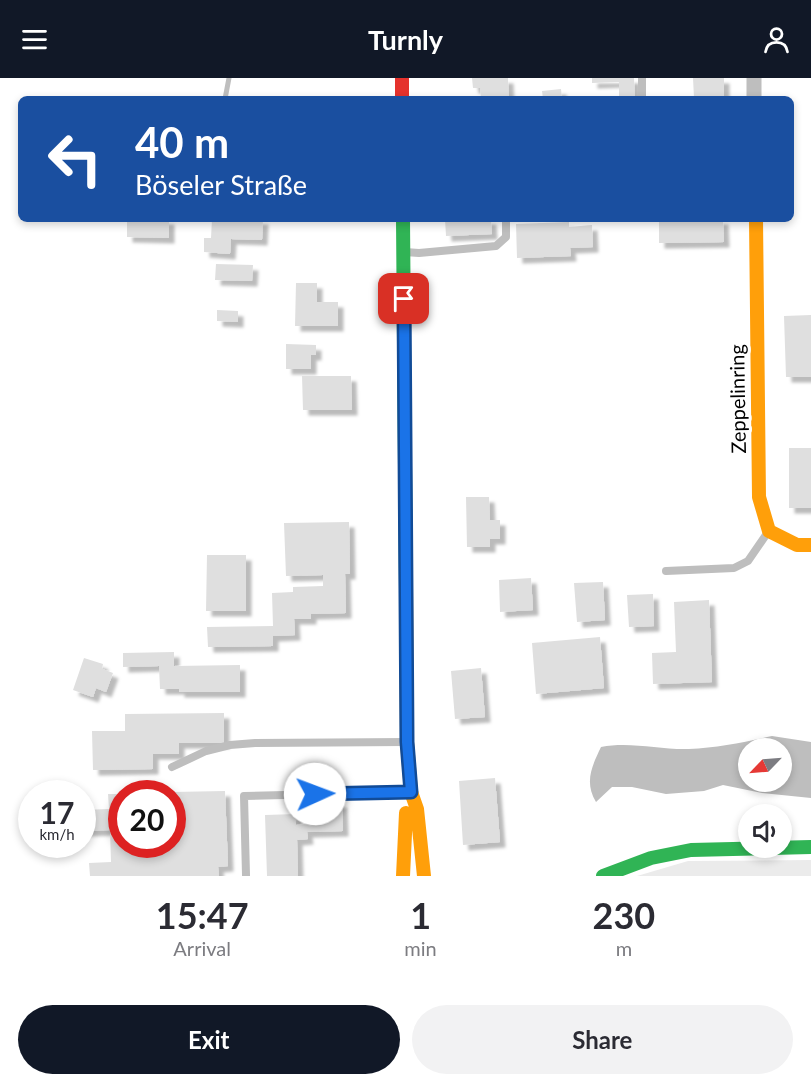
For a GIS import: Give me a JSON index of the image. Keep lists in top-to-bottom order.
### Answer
{
  "streets": {
    "main road": ["Zeppelinring"]
  },
  "north": "bottom left",
  "page": {
    "header": "Turnly",
    "turn": ["40 m", "Böseler Straße"],
    "speed": "17 km/h",
    "limit": "20",
    "eta": [
      "15:47",
      "Arrival",
      "1",
      "min",
      "230",
      "m"
    ],
    "buttons": ["Exit", "Share"]
  }
}
